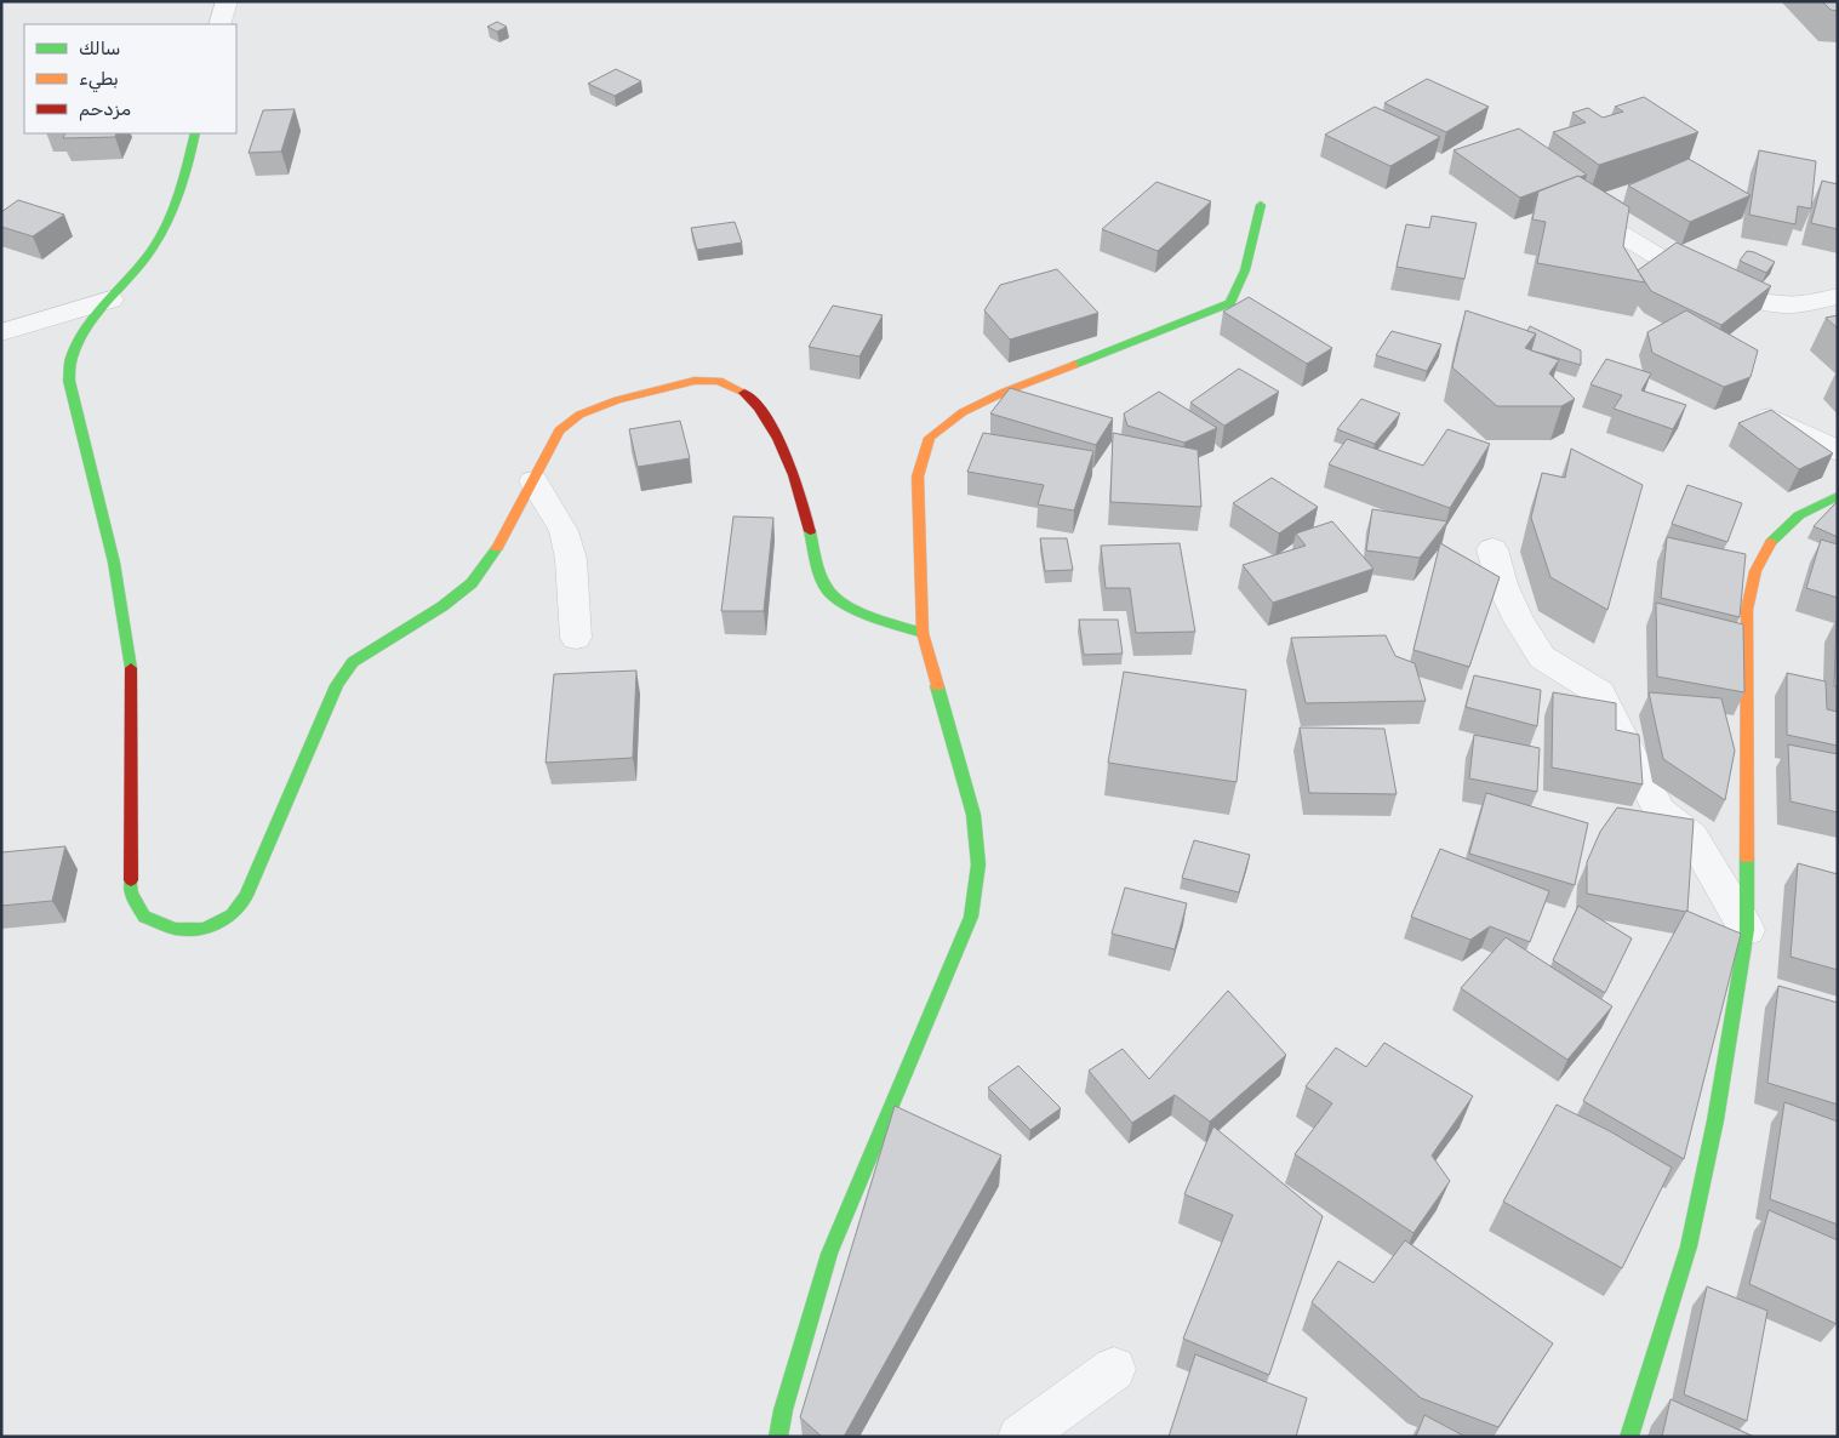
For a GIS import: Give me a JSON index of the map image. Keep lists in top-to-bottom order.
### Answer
{
  "legend": ["سالك", "بطيء", "مزدحم"]
}
